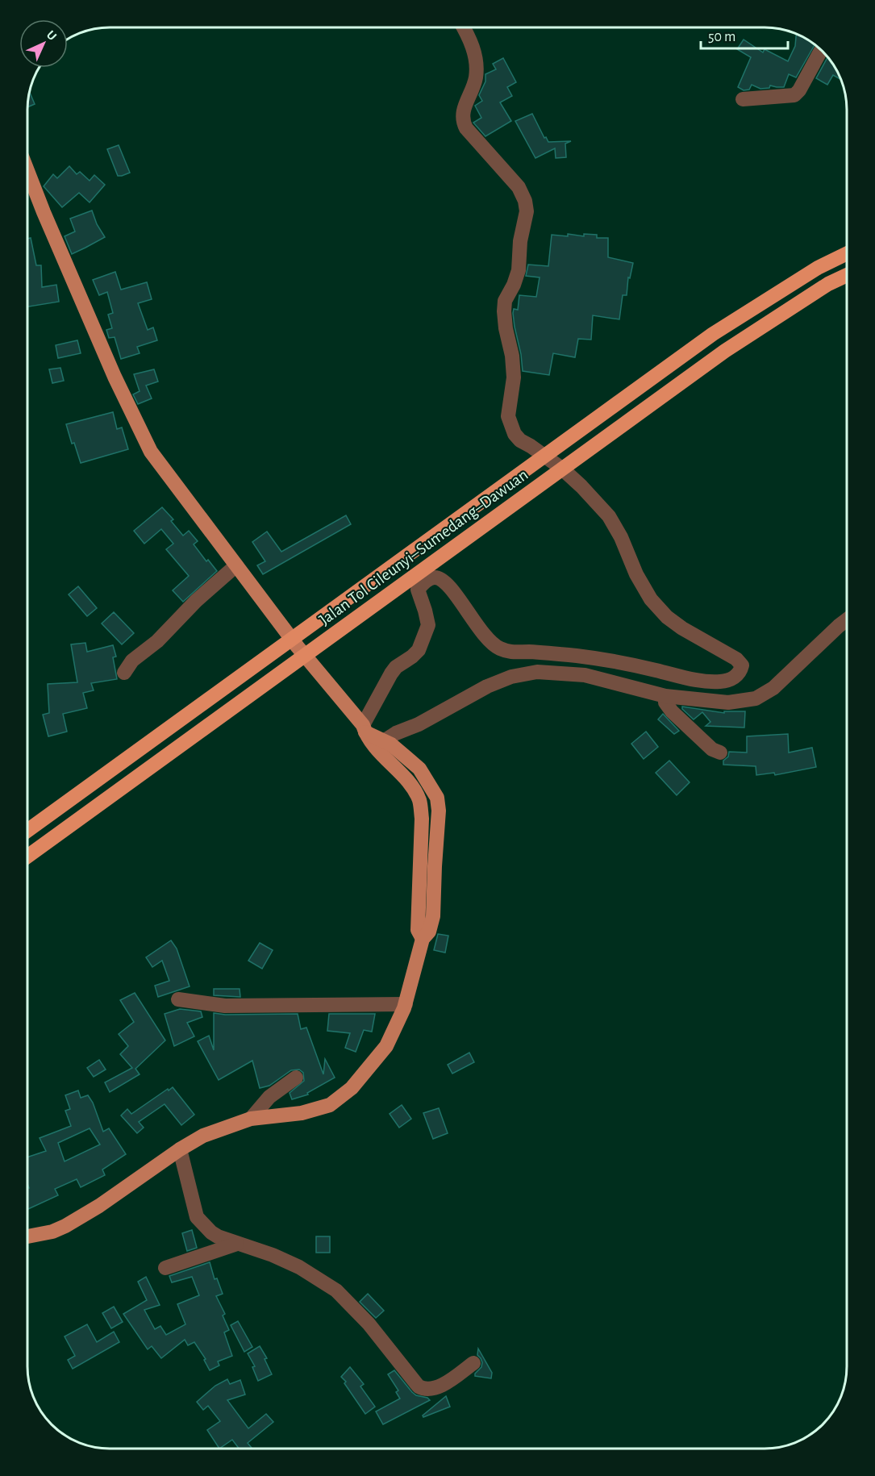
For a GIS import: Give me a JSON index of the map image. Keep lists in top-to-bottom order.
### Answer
{
  "streets": {
    "highway": ["Jalan Tol Cileunyi–Sumedang–Dawuan"]
  },
  "scale_bar": "50 m",
  "north": "top right"
}
